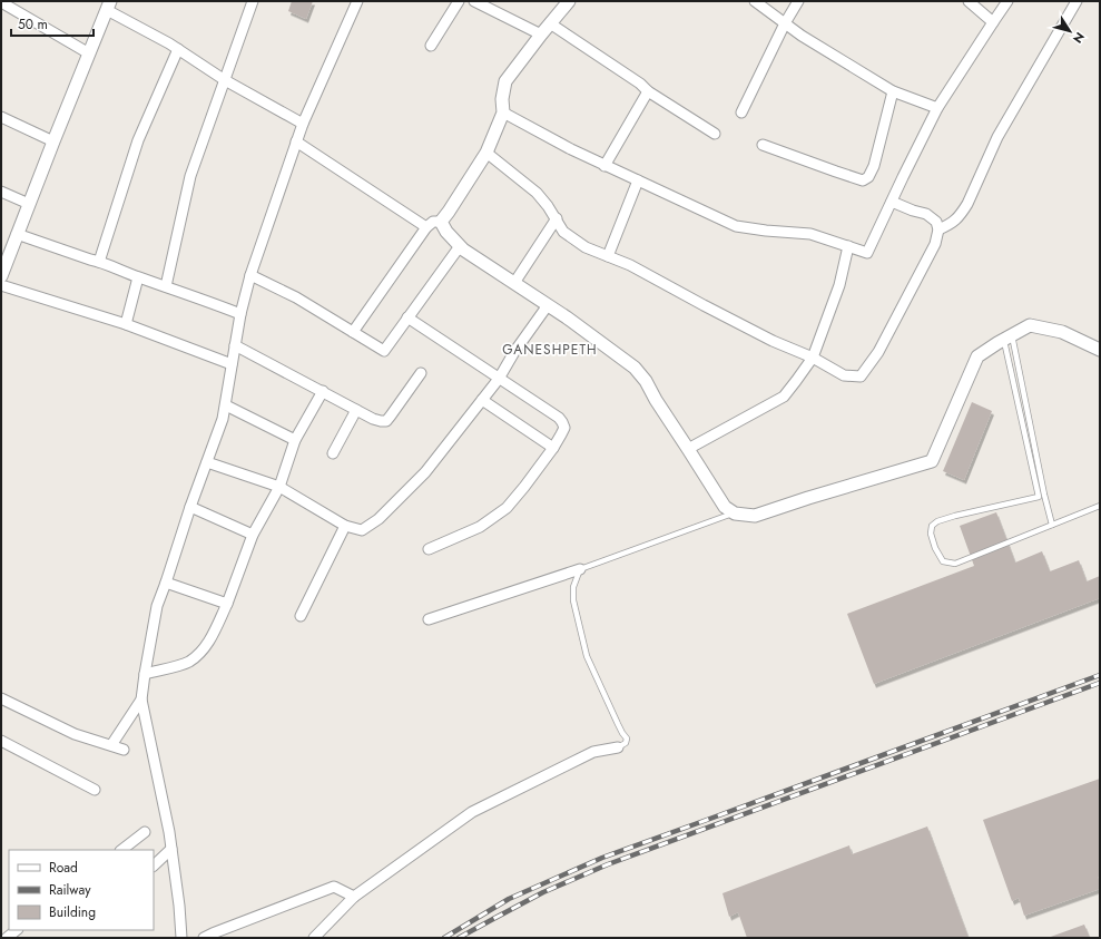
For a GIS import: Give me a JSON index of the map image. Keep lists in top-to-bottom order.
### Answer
{
  "districts": ["GANESHPETH"],
  "legend": ["Road", "Railway", "Building"],
  "scale_bar": "50 m",
  "north": "bottom right"
}
